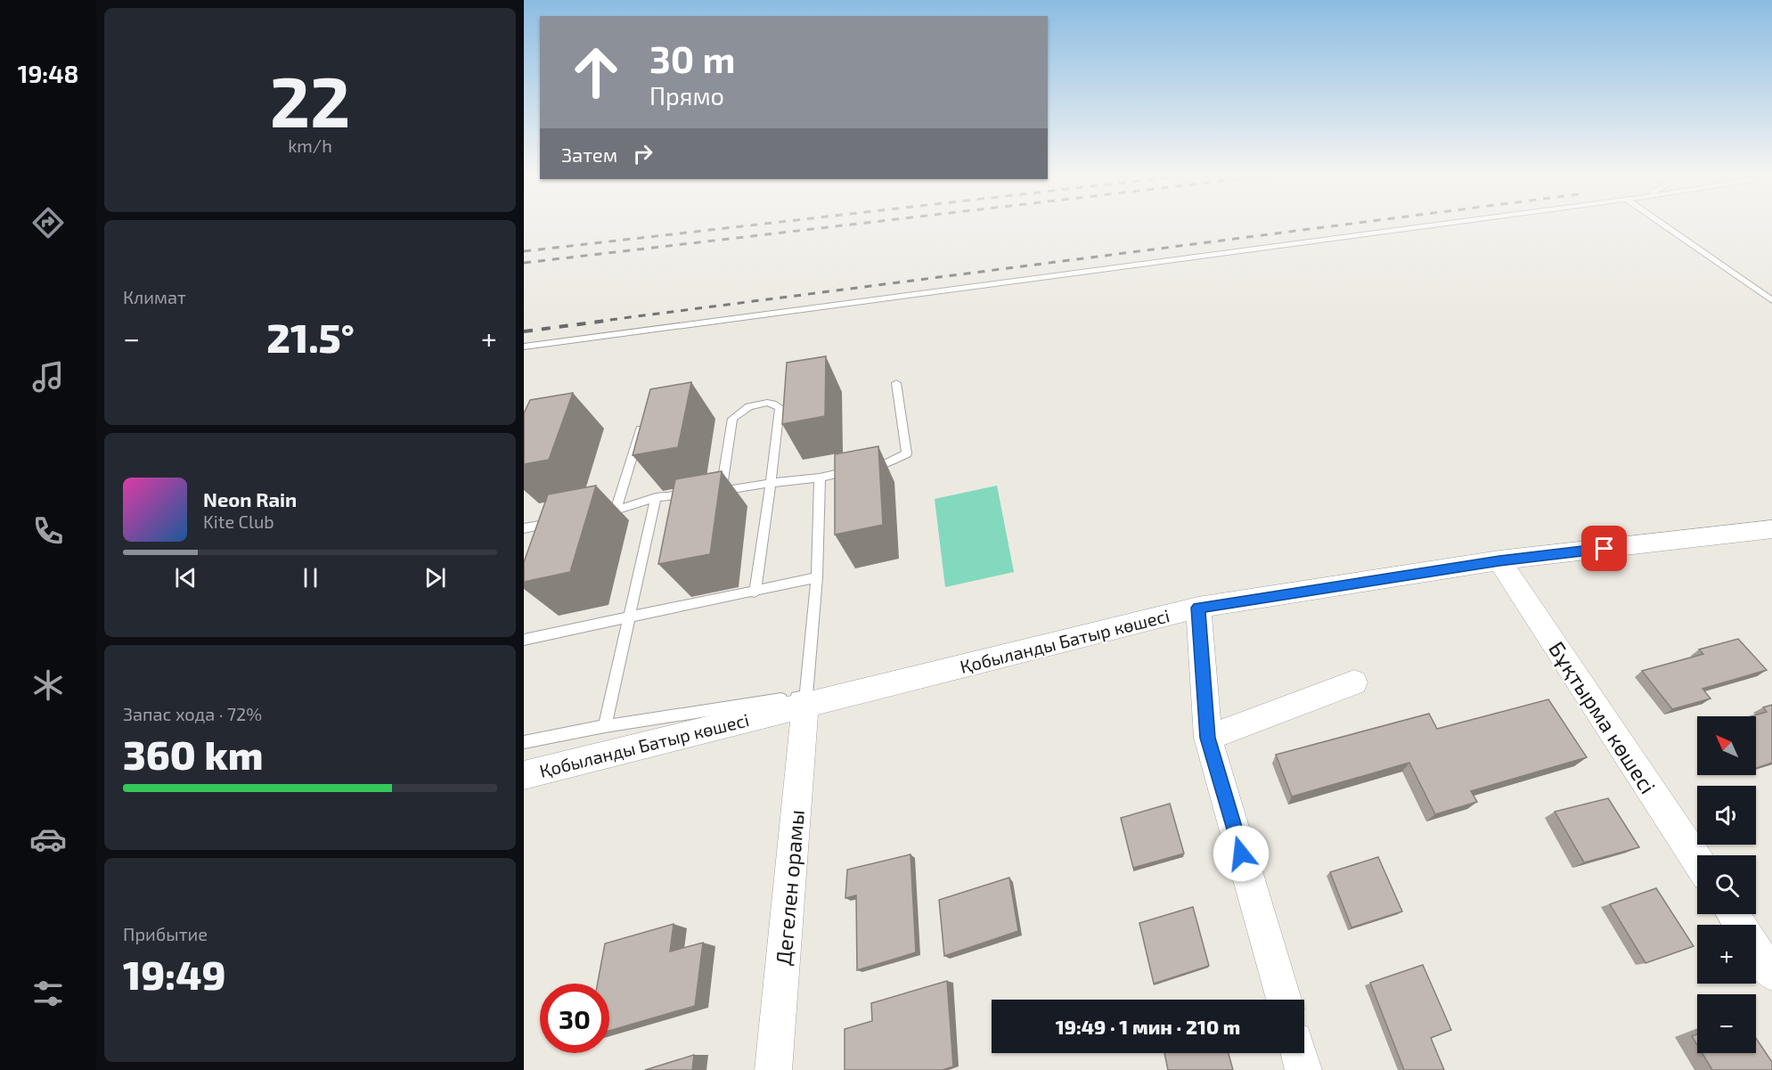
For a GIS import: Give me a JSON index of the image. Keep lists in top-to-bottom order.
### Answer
{
  "streets": {
    "street": ["Қобыланды Батыр көшесі", "Бұқтырма көшесі", "Дегелен орамы"]
  },
  "crossings": [
    ["Қобыланды Батыр көшесі", "Бұқтырма көшесі"],
    ["Қобыланды Батыр көшесі", "Дегелен орамы"]
  ],
  "north": "top left",
  "page": {
    "tabs": "19:48",
    "tile": [
      ["22", "km/h"],
      "Климат",
      ["Запас хода · 72%", "360 km"],
      ["Прибытие", "19:49"]
    ],
    "turn": ["30 m", "Прямо"],
    "then": "Затем",
    "heat": ["−", "21.5°", "+"],
    "song": ["Neon Rain", "Kite Club"],
    "map_buttons": ["+", "−"],
    "limit": "30",
    "trip": "19:49 · 1 мин · 210 m"
  }
}
